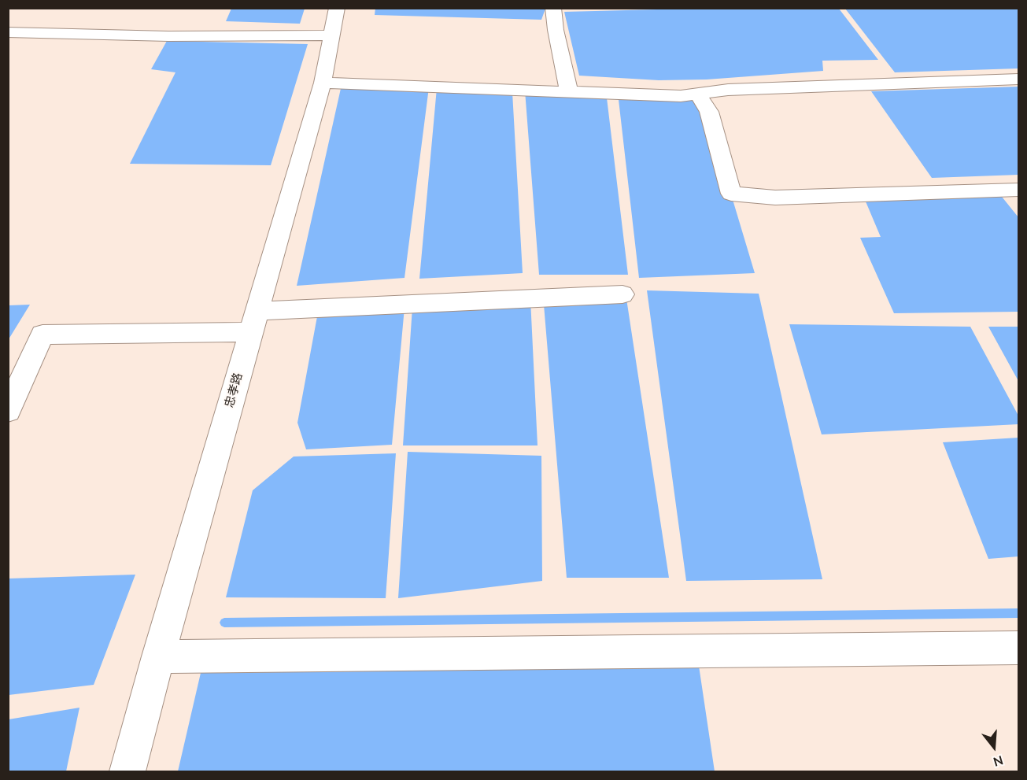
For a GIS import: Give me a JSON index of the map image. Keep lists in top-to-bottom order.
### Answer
{
  "streets": {
    "street": ["忠孝路"]
  },
  "north": "bottom"
}
